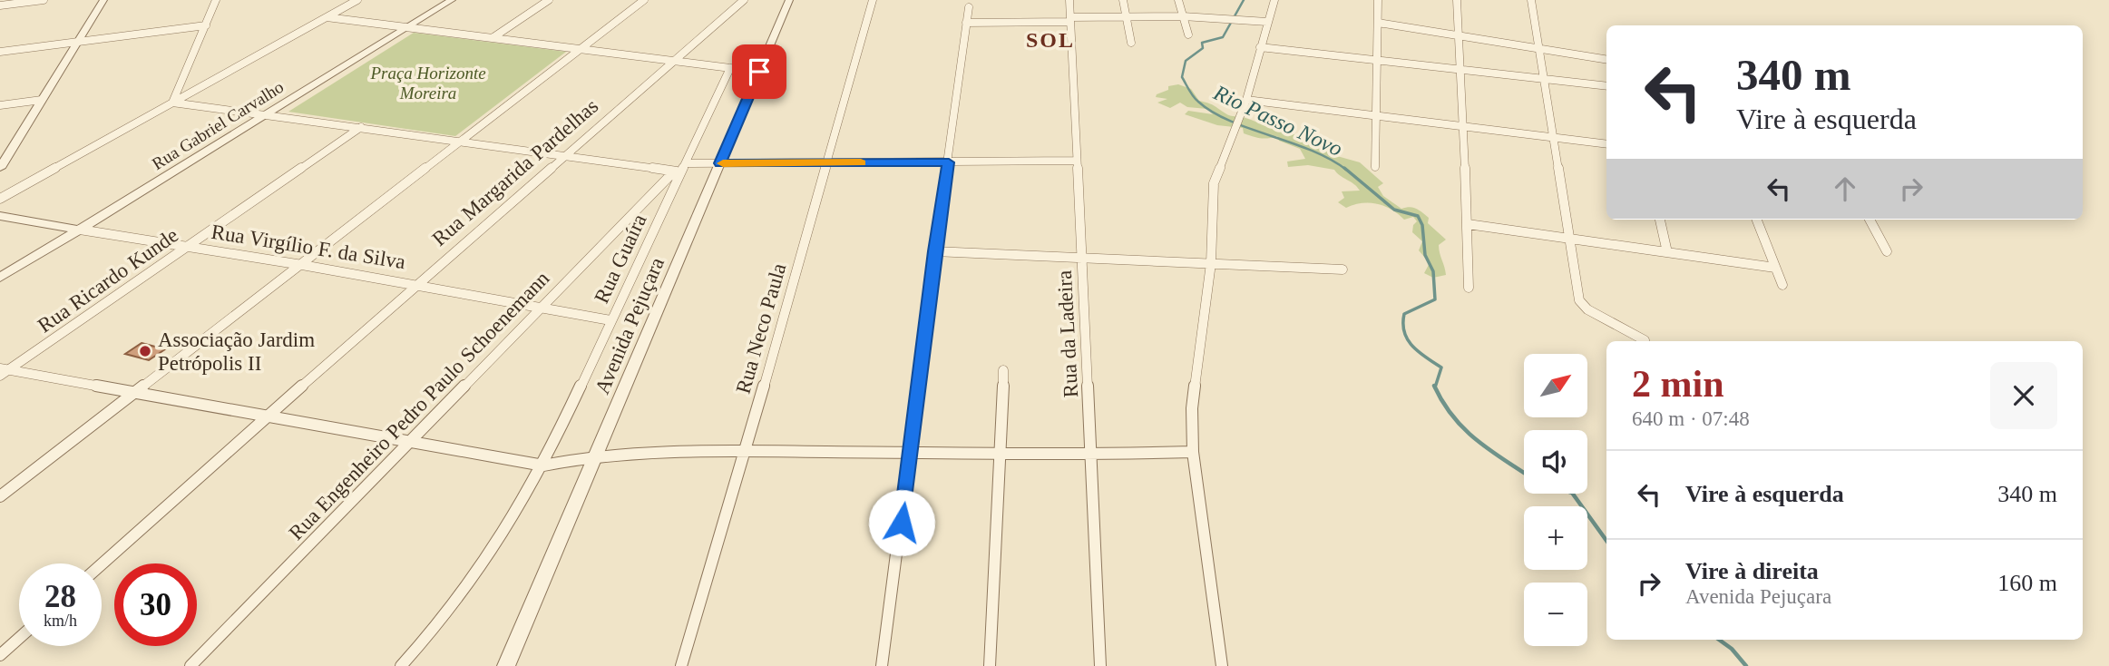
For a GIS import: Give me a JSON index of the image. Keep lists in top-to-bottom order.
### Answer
{
  "streets": {
    "street": [
      "Rua Gabriel Carvalho",
      "Rua Margarida Pardelhas",
      "Rua Virgílio F. da Silva",
      "Rua Guaíra",
      "Rua Ricardo Kunde",
      "Avenida Pejuçara",
      "Rua Neco Paula",
      "Rua da Ladeira",
      "Rua Engenheiro Pedro Paulo Schoenemann"
    ]
  },
  "crossings": [
    ["Rua Gabriel Carvalho", "Rua Virgílio F. da Silva"],
    ["Rua Margarida Pardelhas", "Rua Virgílio F. da Silva"],
    ["Rua Virgílio F. da Silva", "Rua Guaíra"],
    ["Rua Virgílio F. da Silva", "Rua Ricardo Kunde"],
    ["Rua Virgílio F. da Silva", "Rua Engenheiro Pedro Paulo Schoenemann"],
    ["Rua Guaíra", "Rua Engenheiro Pedro Paulo Schoenemann"]
  ],
  "districts": ["SOL"],
  "water": ["Rio Passo Novo"],
  "parks": ["Praça Horizonte Moreira"],
  "places": ["Associação Jardim Petrópolis II"],
  "north": "top right",
  "page": {
    "turn": ["340 m", "Vire à esquerda"],
    "heading": ["2 min", "640 m · 07:48"],
    "map_buttons": ["+", "−"],
    "list": [
      {
        "name": "Vire à esquerda",
        "value": "340 m"
      },
      {
        "name": "Vire à direita",
        "note": "Avenida Pejuçara",
        "value": "160 m"
      }
    ],
    "speed": "28 km/h",
    "limit": "30"
  }
}
